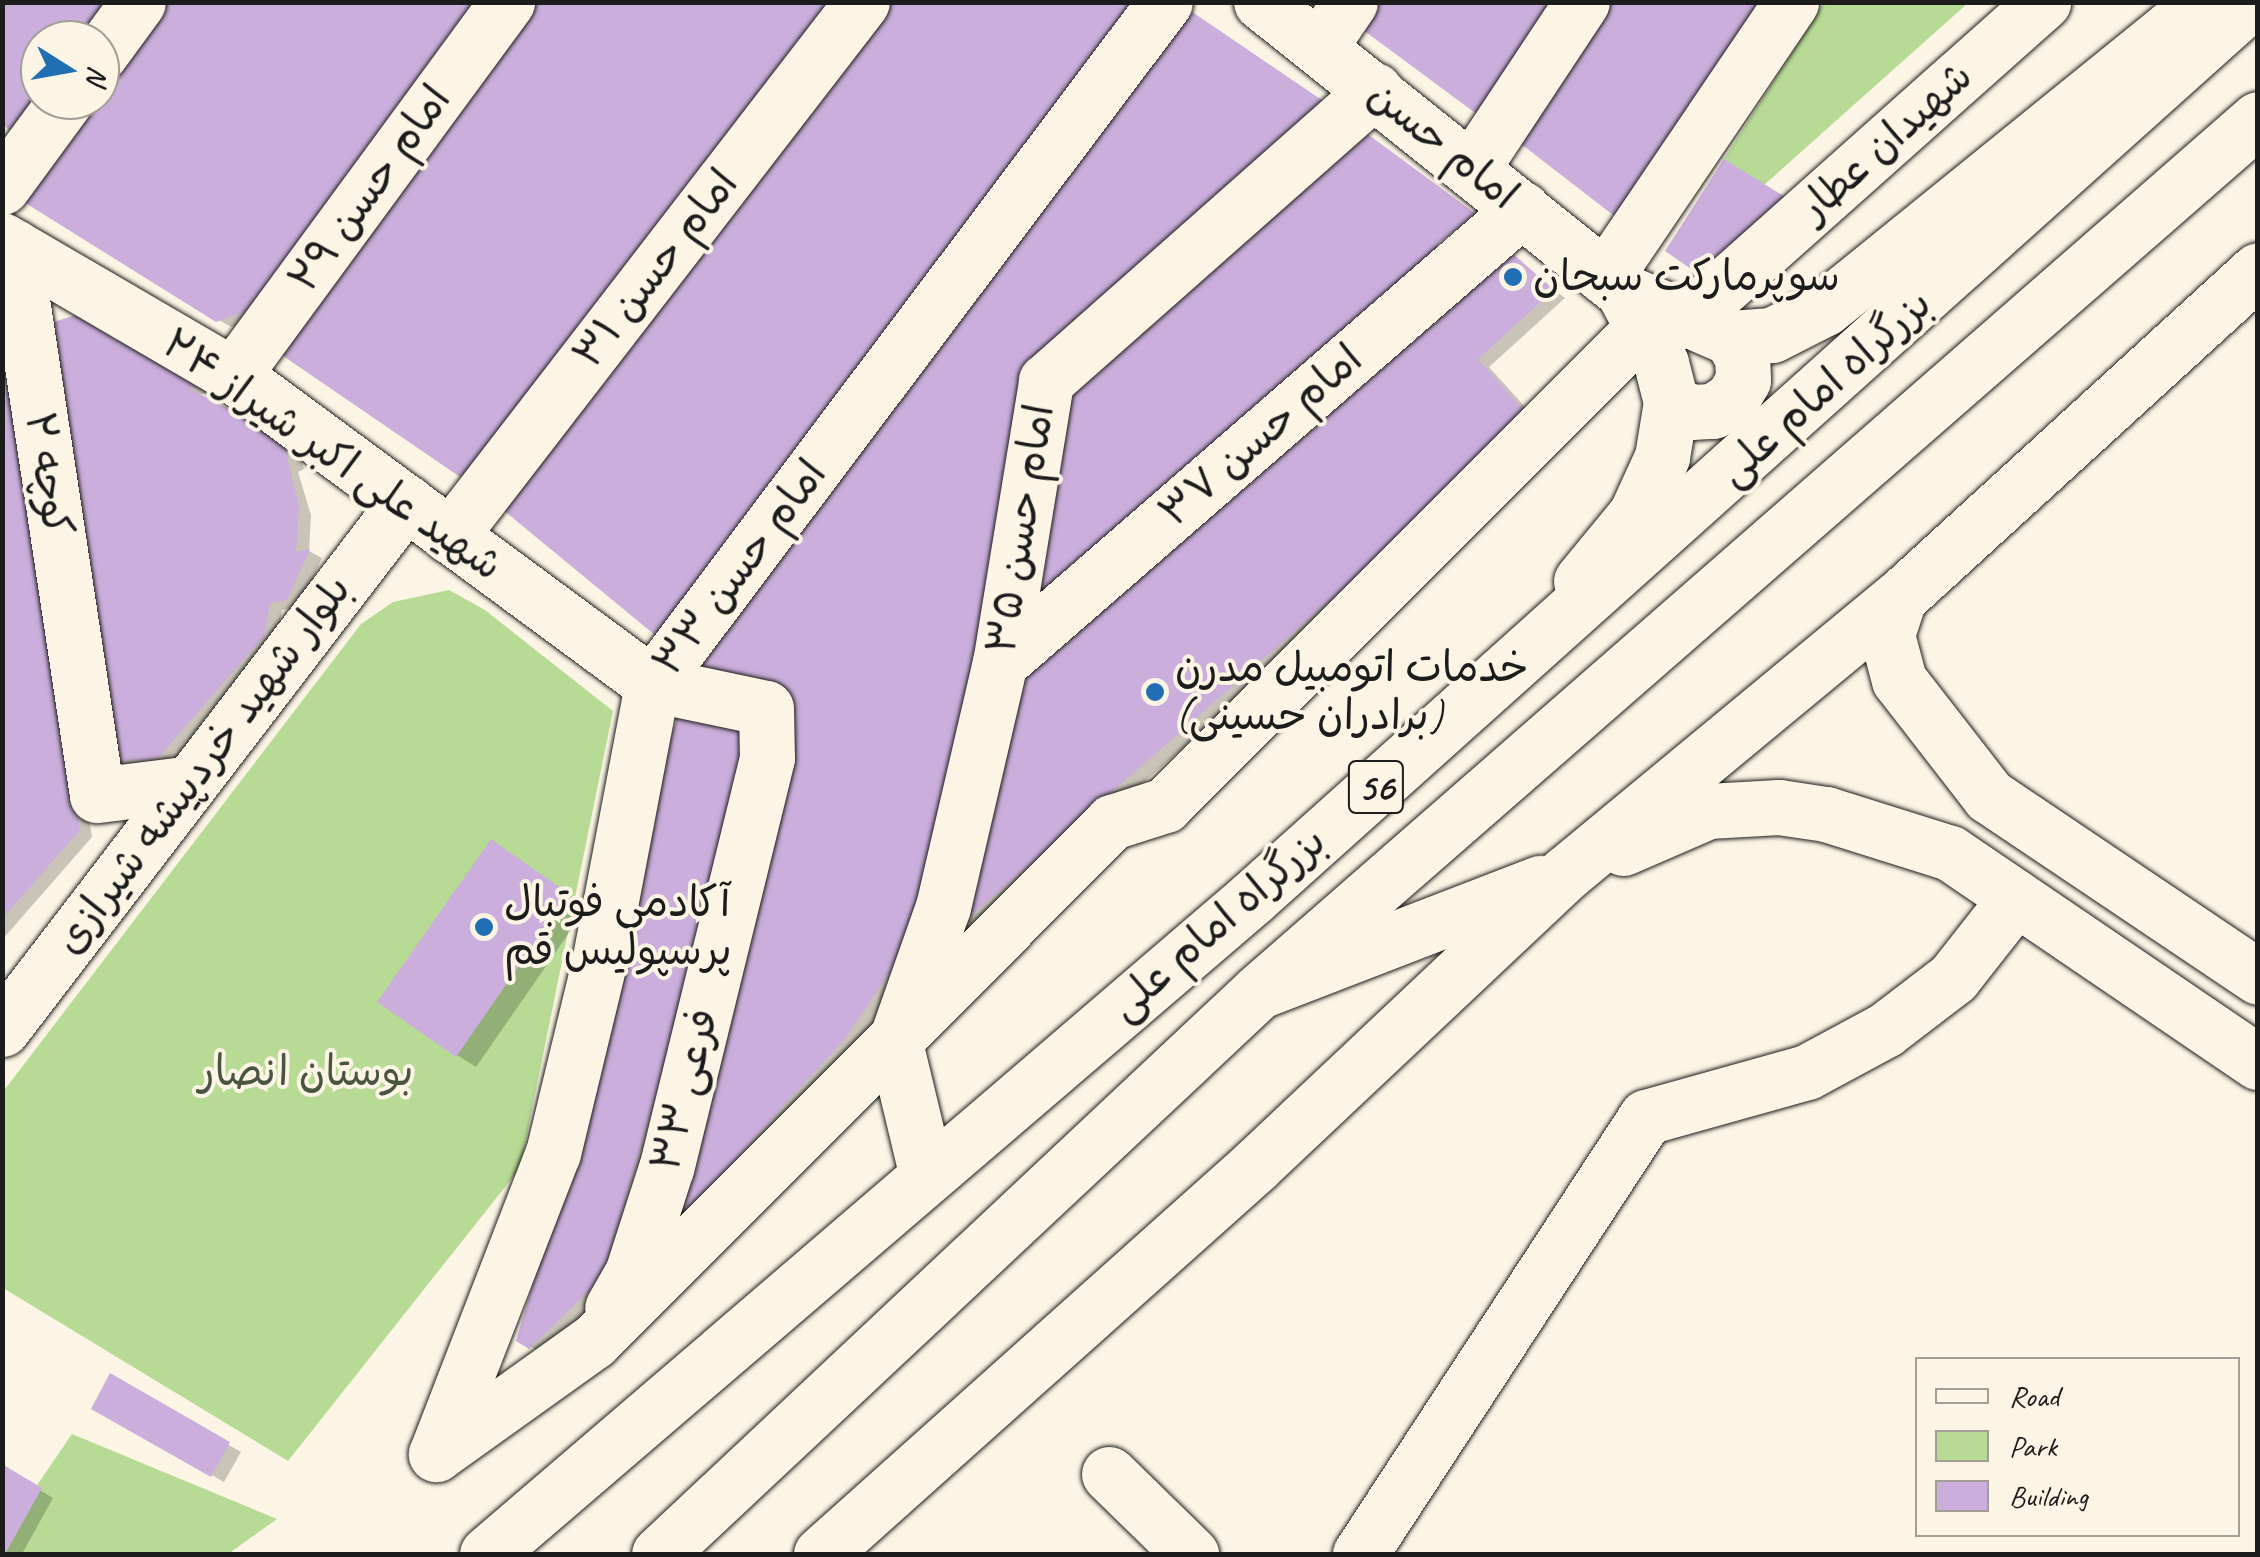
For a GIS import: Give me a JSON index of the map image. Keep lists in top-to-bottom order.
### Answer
{
  "streets": {
    "main road": [
      "شهیدان عطار",
      "امام حسن",
      "امام حسن ۲۹",
      "امام حسن ۳۱",
      "بزرگراه امام علی",
      "امام حسن ۳۷",
      "شهید علی اکبر شیراز ۲۴",
      "کوچه ۲",
      "امام حسن ۳۵",
      "امام حسن ۳۳",
      "بلوار شهید خردپیشه شیرازی",
      "56",
      "فرعی ۳۳"
    ]
  },
  "crossings": [
    ["شهیدان عطار", "امام حسن"],
    ["امام حسن", "امام حسن ۳۷"],
    ["امام حسن", "امام حسن ۳۵"],
    ["امام حسن ۲۹", "شهید علی اکبر شیراز ۲۴"],
    ["امام حسن ۳۱", "شهید علی اکبر شیراز ۲۴"],
    ["امام حسن ۳۷", "امام حسن ۳۵"],
    ["شهید علی اکبر شیراز ۲۴", "کوچه ۲"],
    ["شهید علی اکبر شیراز ۲۴", "امام حسن ۳۳"],
    ["شهید علی اکبر شیراز ۲۴", "بلوار شهید خردپیشه شیرازی"],
    ["شهید علی اکبر شیراز ۲۴", "فرعی ۳۳"],
    ["کوچه ۲", "بلوار شهید خردپیشه شیرازی"],
    ["امام حسن ۳۳", "فرعی ۳۳"]
  ],
  "parks": ["بوستان انصار"],
  "places": ["سوپرمارکت سبحان", "خدمات اتومبیل مدرن (برادران حسینی)", "آکادمی فوتبال پرسپولیس قم"],
  "legend": ["Road", "Park", "Building"],
  "north": "right"
}
